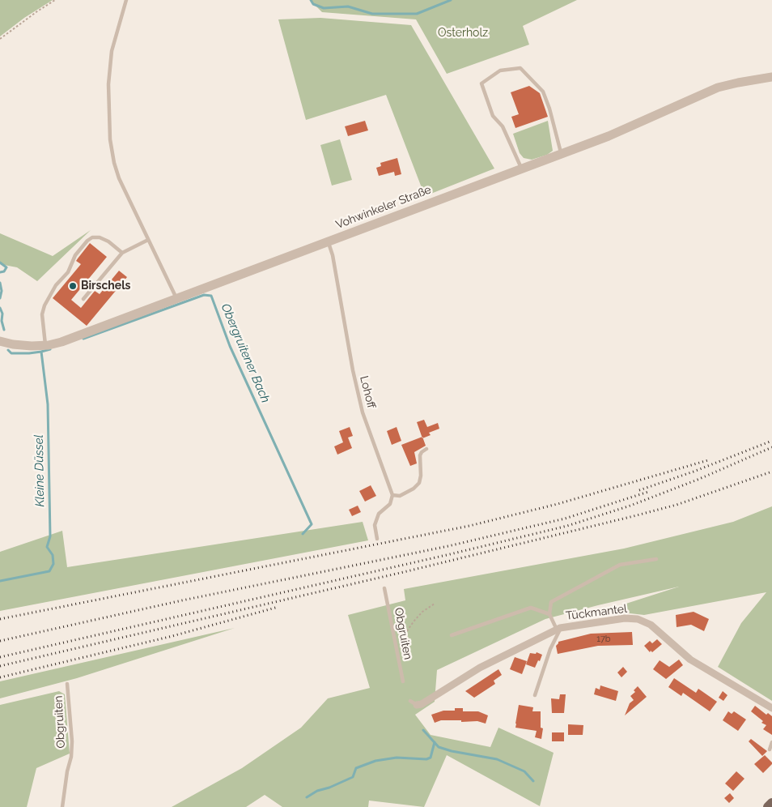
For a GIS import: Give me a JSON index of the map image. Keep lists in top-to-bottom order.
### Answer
{
  "streets": {
    "street": ["Vohwinkeler Straße", "Tückmantel"],
    "lane": ["Lohoff", "Obgruiten"]
  },
  "crossings": [
    ["Vohwinkeler Straße", "Lohoff"]
  ],
  "water": ["Obergruitener Bach", "Kleine Düssel"],
  "parks": ["Osterholz"],
  "places": ["Birschels"],
  "house_numbers": ["17b"]
}
